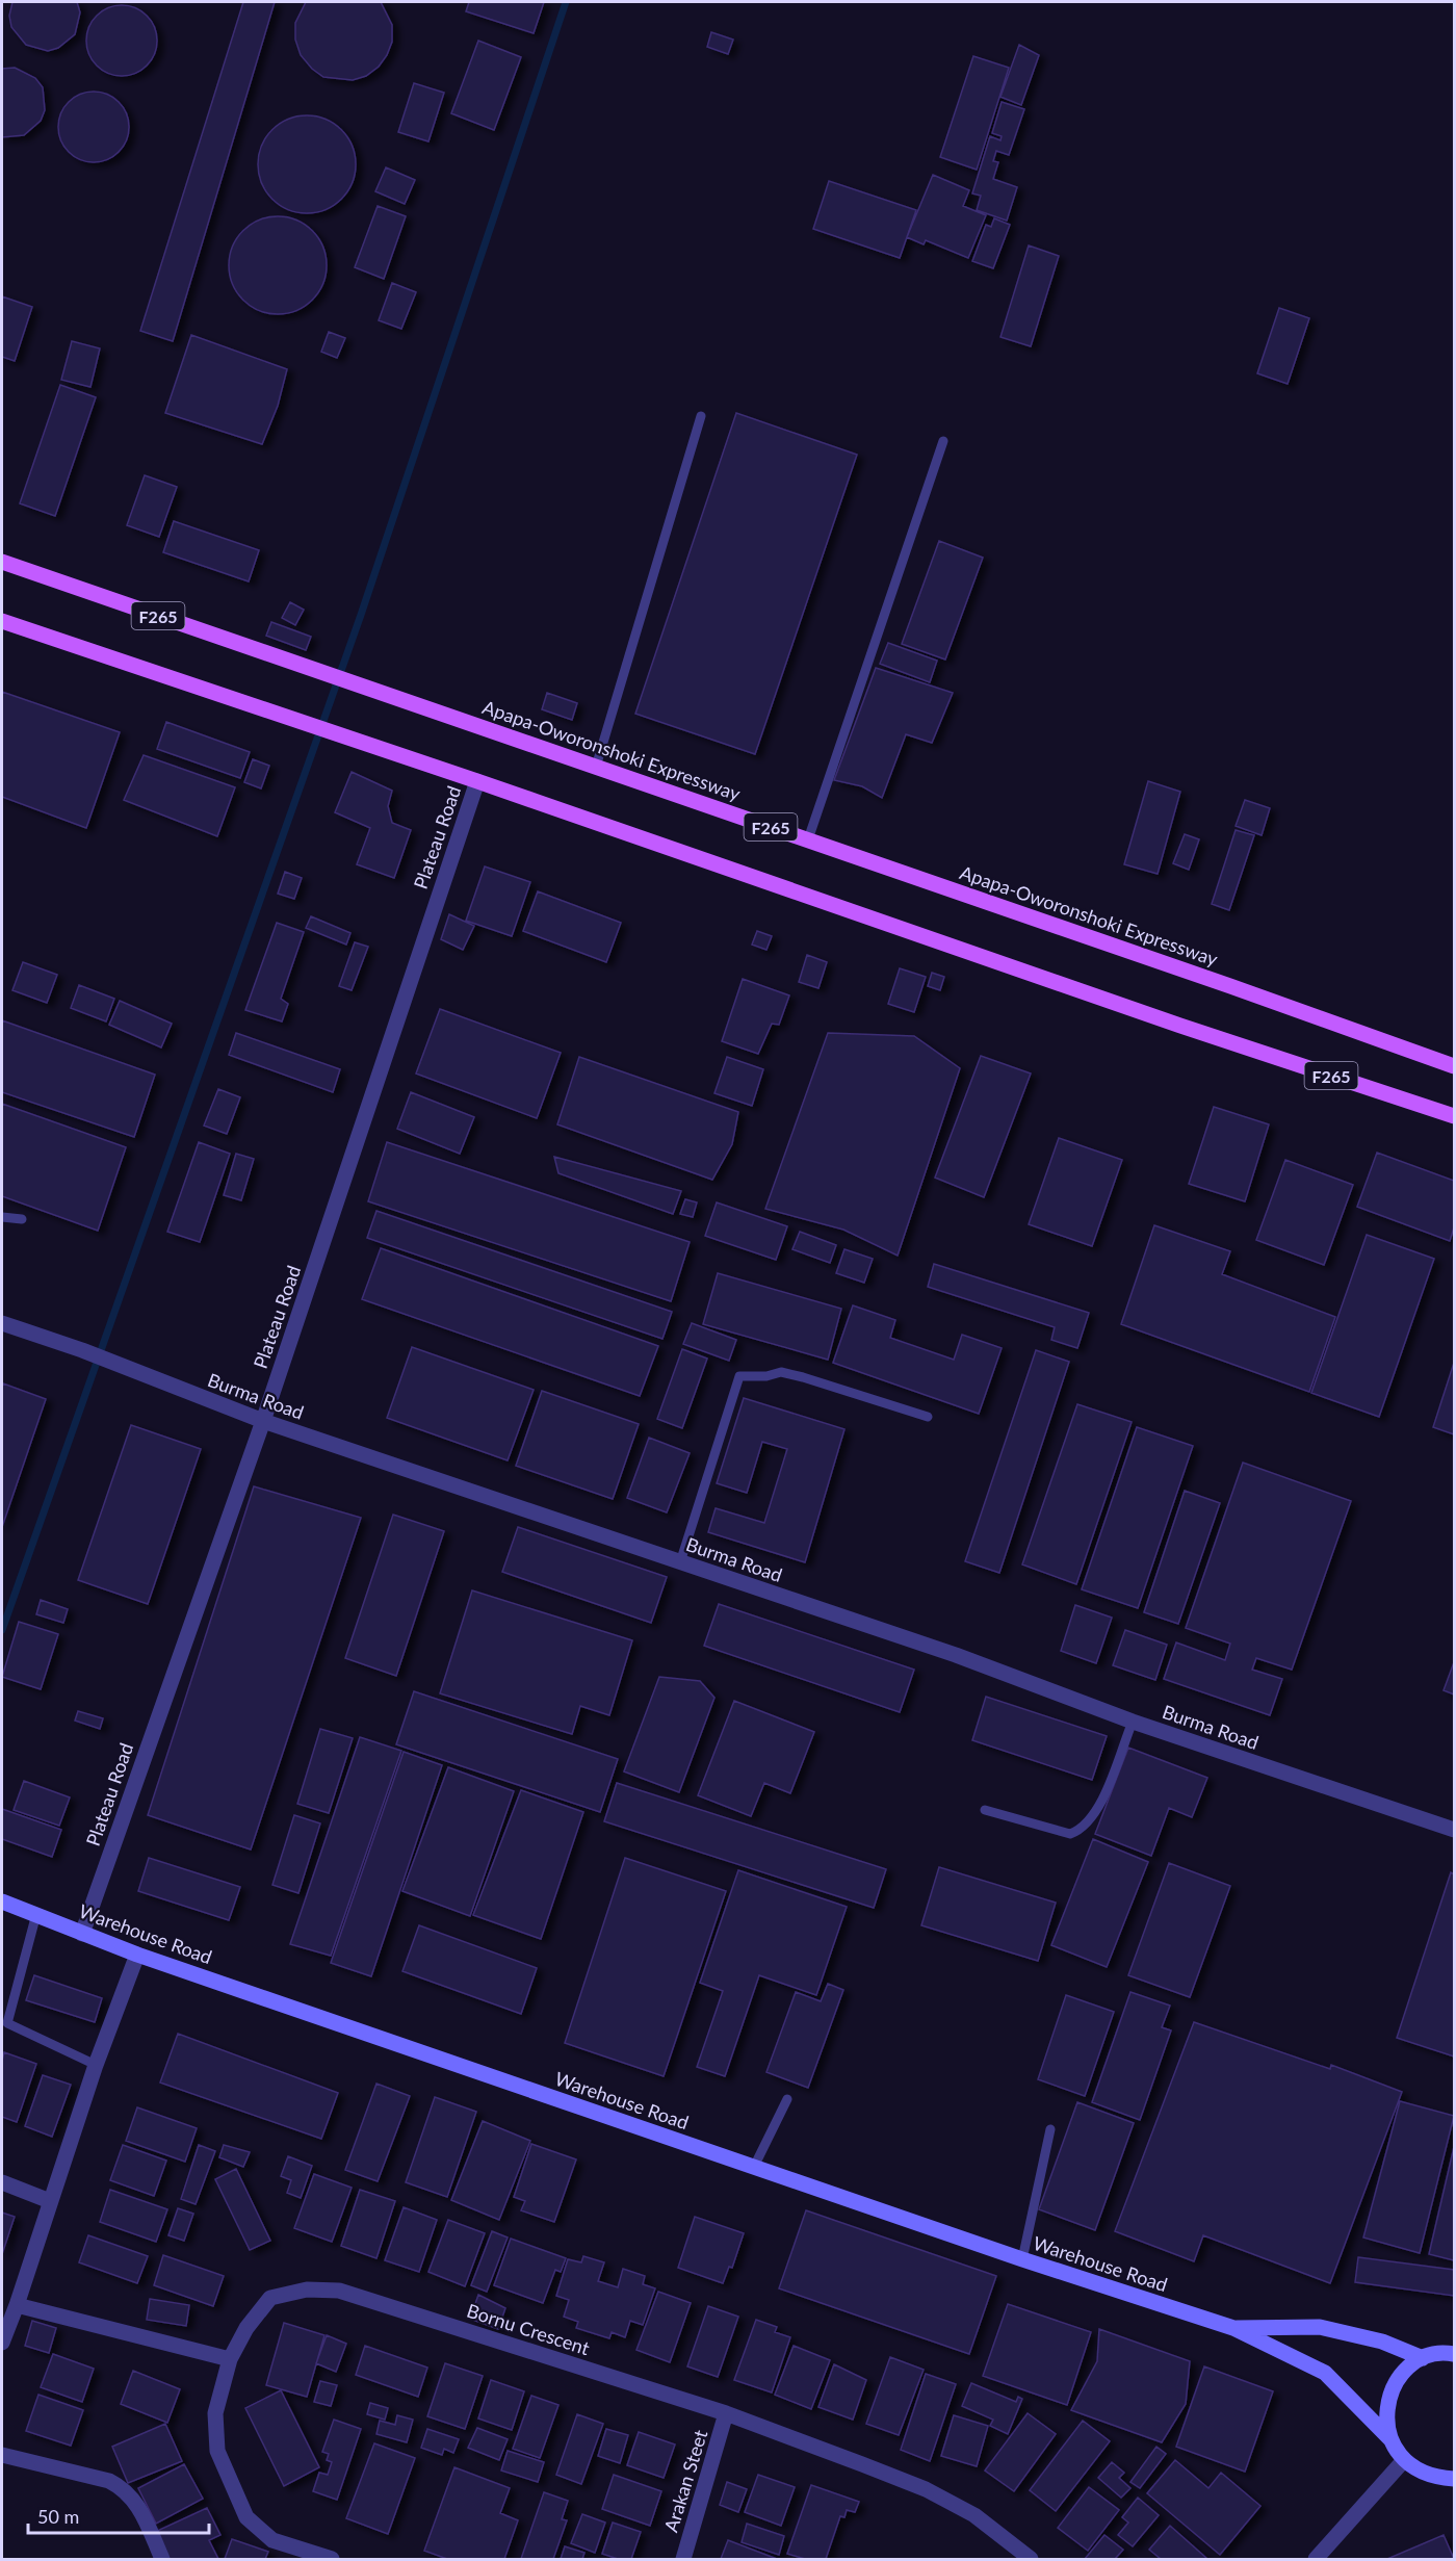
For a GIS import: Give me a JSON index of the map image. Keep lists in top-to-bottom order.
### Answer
{
  "streets": {
    "main road": ["F265", "Apapa-Oworonshoki Expressway", "Warehouse Road"],
    "street": [
      "Plateau Road",
      "Burma Road",
      "Bornu Crescent",
      "Arakan Steet"
    ]
  },
  "crossings": [
    ["F265", "Plateau Road"],
    ["Plateau Road", "Burma Road"],
    ["Plateau Road", "Warehouse Road"],
    ["Bornu Crescent", "Arakan Steet"]
  ],
  "scale_bar": "50 m"
}
